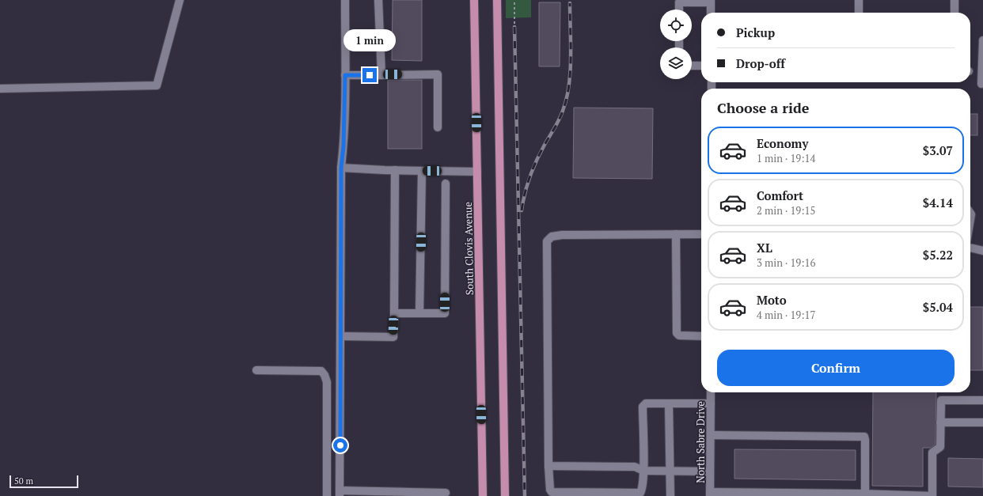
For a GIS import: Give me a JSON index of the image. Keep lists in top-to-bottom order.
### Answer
{
  "streets": {
    "main road": ["South Clovis Avenue"],
    "street": ["North Sabre Drive"]
  },
  "scale_bar": "50 m",
  "page": {
    "banner": ["Pickup", "Drop-off"],
    "bubble": "1 min",
    "heading": "Choose a ride",
    "list": [
      {
        "name": "Economy",
        "note": "1 min · 19:14",
        "value": "$3.07"
      },
      {
        "name": "Comfort",
        "note": "2 min · 19:15",
        "value": "$4.14"
      },
      {
        "name": "XL",
        "note": "3 min · 19:16",
        "value": "$5.22"
      },
      {
        "name": "Moto",
        "note": "4 min · 19:17",
        "value": "$5.04"
      }
    ],
    "buttons": "Confirm",
    "scale": "50 m"
  }
}
